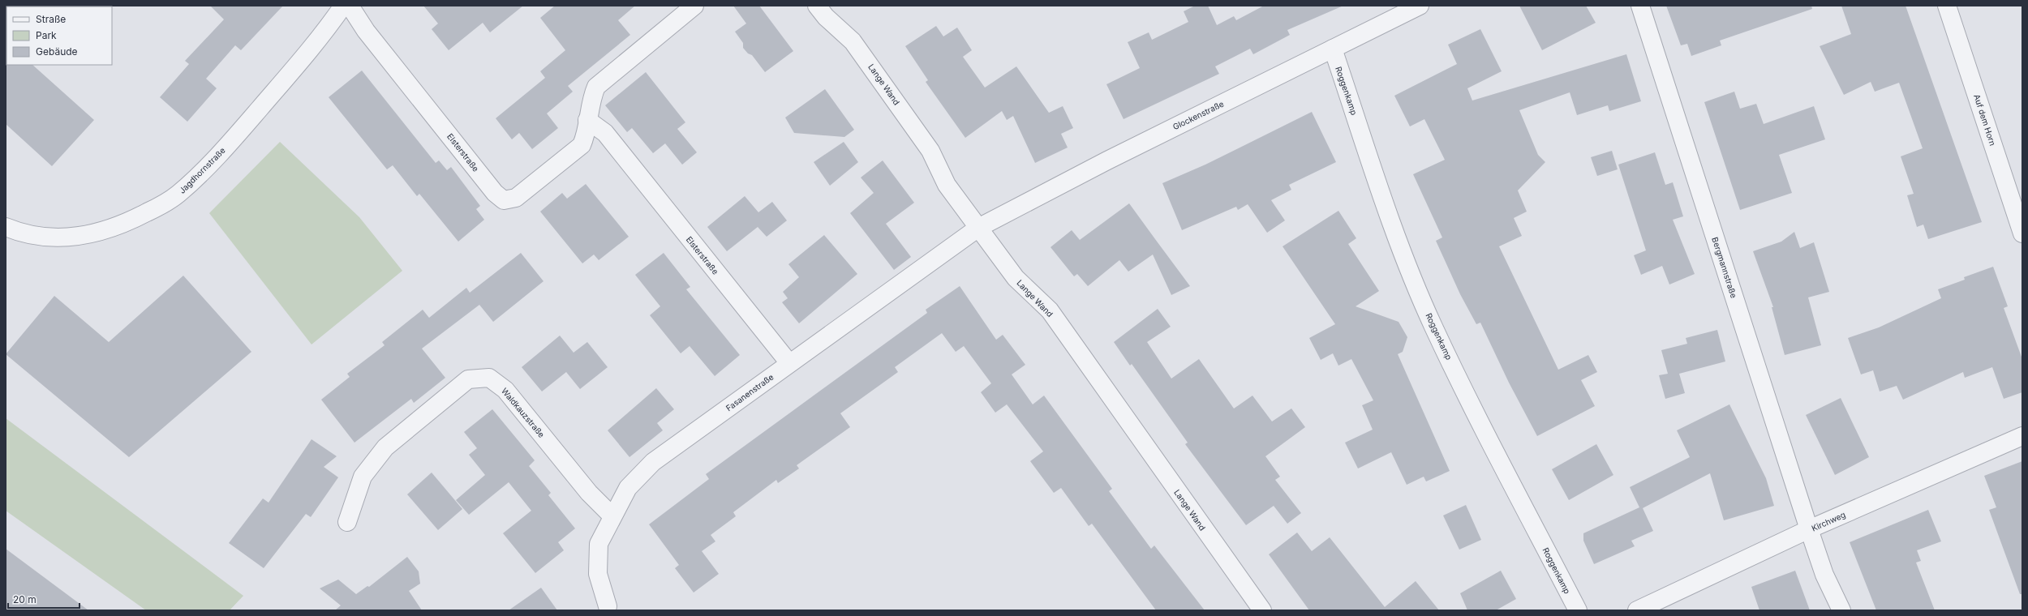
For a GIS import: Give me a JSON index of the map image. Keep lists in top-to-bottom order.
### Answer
{
  "streets": {
    "street": [
      "Lange Wand",
      "Roggenkamp",
      "Glockenstraße",
      "Auf dem Horn",
      "Elsterstraße",
      "Jagdhornstraße",
      "Bergmannstraße",
      "Fasanenstraße",
      "Waldkauzstraße",
      "Kirchweg"
    ]
  },
  "crossings": [
    ["Lange Wand", "Glockenstraße"],
    ["Lange Wand", "Fasanenstraße"],
    ["Roggenkamp", "Glockenstraße"],
    ["Glockenstraße", "Fasanenstraße"],
    ["Elsterstraße", "Fasanenstraße"],
    ["Bergmannstraße", "Kirchweg"],
    ["Fasanenstraße", "Waldkauzstraße"]
  ],
  "legend": ["Straße", "Park", "Gebäude"],
  "scale_bar": "20 m"
}
